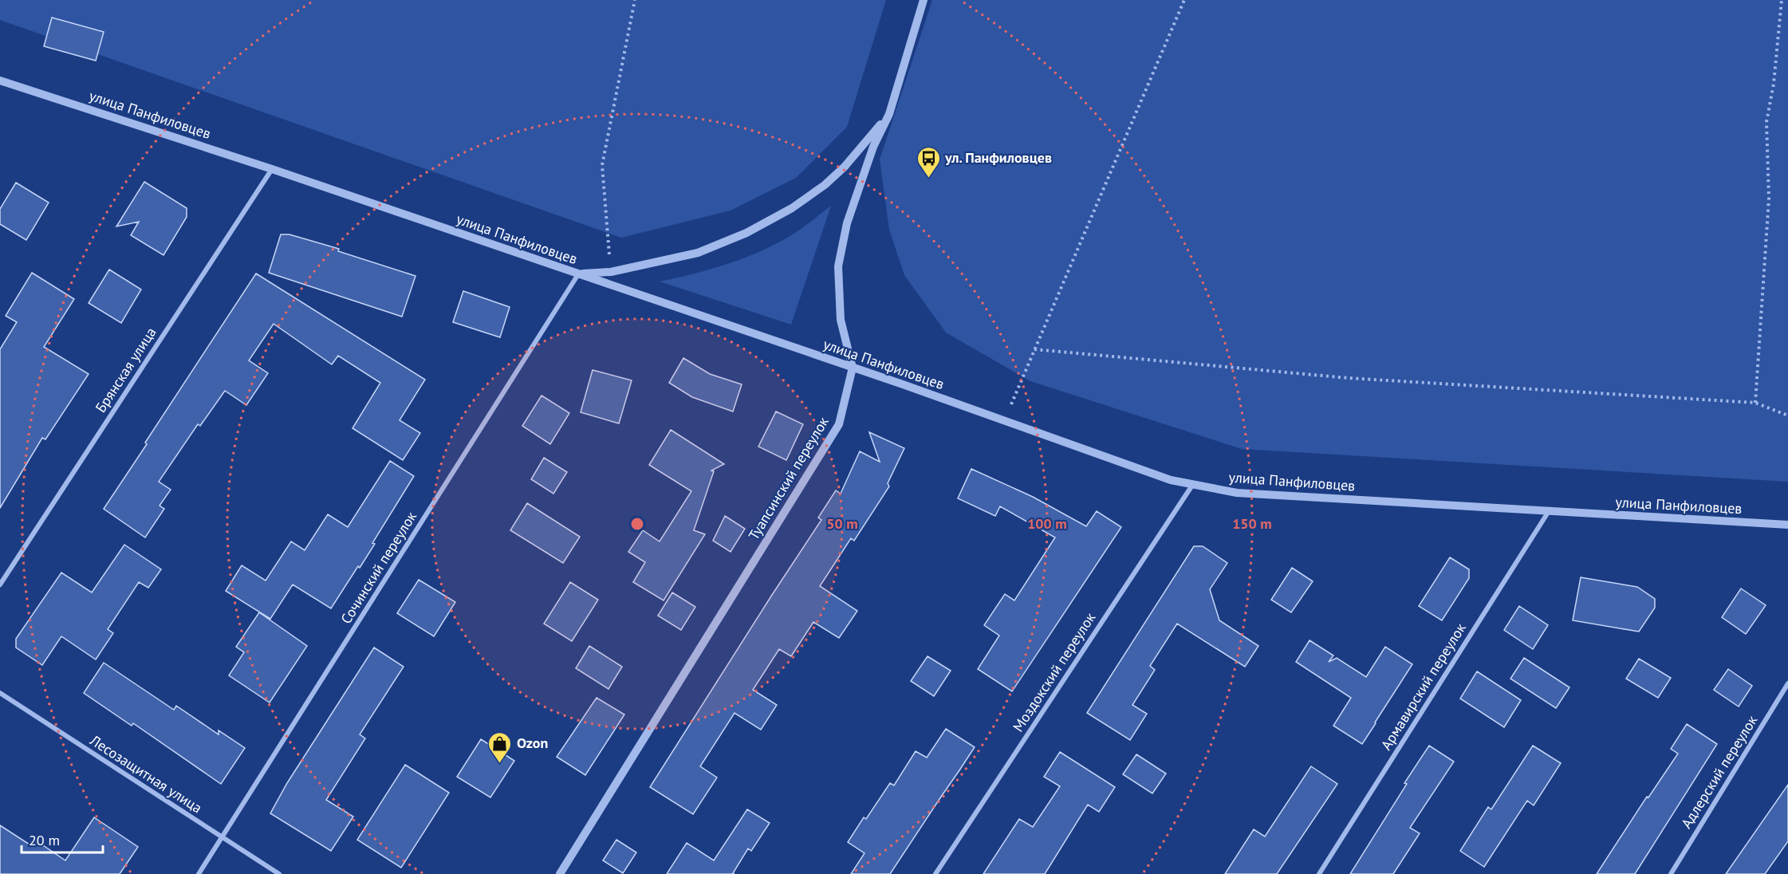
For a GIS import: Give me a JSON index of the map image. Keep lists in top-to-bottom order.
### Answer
{
  "streets": {
    "street": [
      "улица Панфиловцев",
      "Брянская улица",
      "Туапсинский переулок",
      "Сочинский переулок",
      "Моздокский переулок",
      "Армавирский переулок",
      "Адлерский переулок",
      "Лесозащитная улица"
    ]
  },
  "crossings": [
    ["улица Панфиловцев", "Брянская улица"],
    ["улица Панфиловцев", "Туапсинский переулок"],
    ["улица Панфиловцев", "Сочинский переулок"],
    ["улица Панфиловцев", "Моздокский переулок"],
    ["улица Панфиловцев", "Армавирский переулок"],
    ["Сочинский переулок", "Лесозащитная улица"]
  ],
  "places": {
    "bus stop": ["ул. Панфиловцев"],
    "shop": ["Ozon"]
  },
  "scale_bar": "20 m",
  "rings": ["50 m", "100 m", "150 m"]
}
